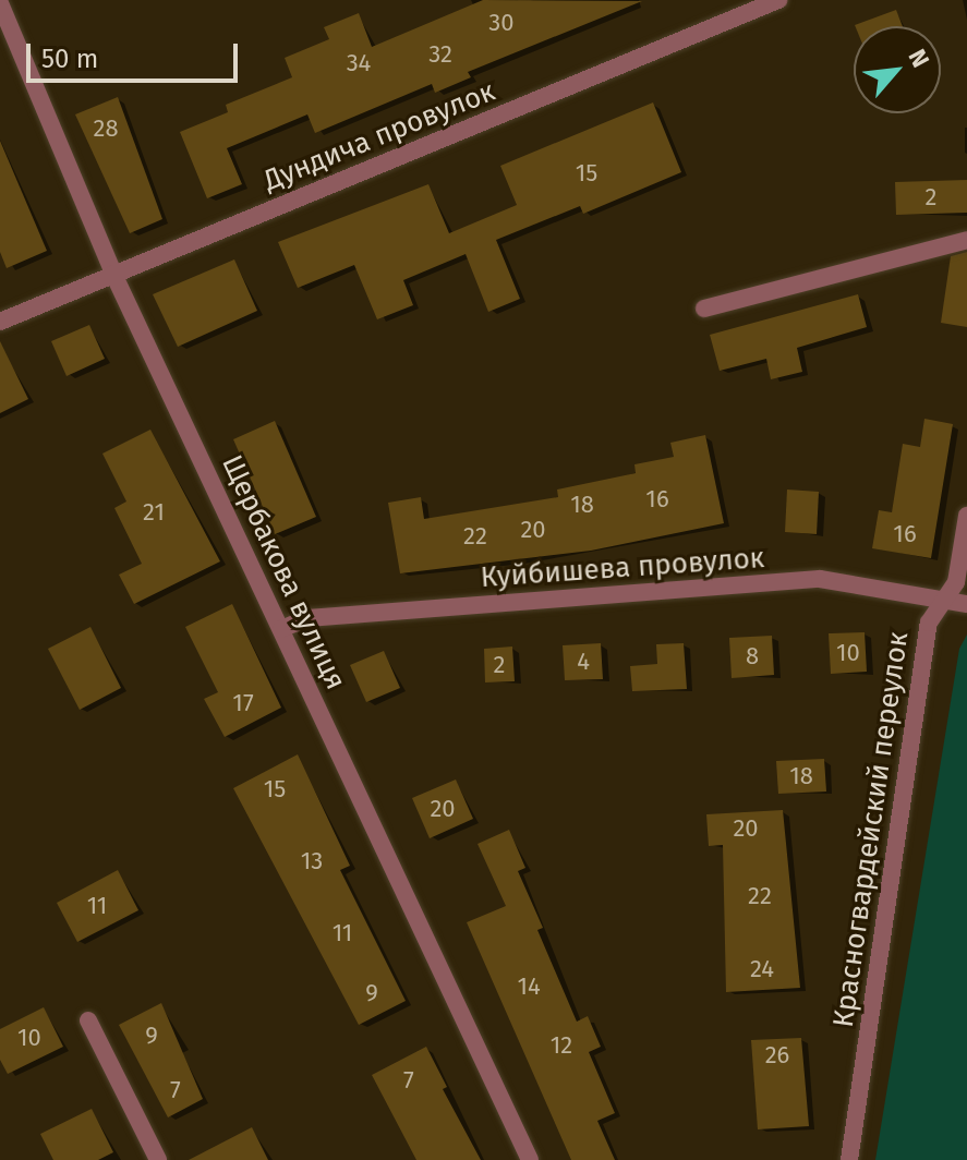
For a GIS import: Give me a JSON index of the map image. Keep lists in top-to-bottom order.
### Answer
{
  "streets": {
    "street": [
      "Дундича провулок",
      "Куйбишева провулок",
      "Щербакова вулиця",
      "Красногвардейский переулок"
    ]
  },
  "crossings": [
    ["Дундича провулок", "Щербакова вулиця"],
    ["Куйбишева провулок", "Щербакова вулиця"],
    ["Куйбишева провулок", "Красногвардейский переулок"]
  ],
  "house_numbers": [
    "30",
    "32",
    "34",
    "28",
    "15",
    "2",
    "16",
    "18",
    "21",
    "20",
    "16",
    "22",
    "10",
    "8",
    "4",
    "2",
    "17",
    "18",
    "15",
    "20",
    "20",
    "13",
    "22",
    "11",
    "11",
    "24",
    "14",
    "9",
    "9",
    "10",
    "12",
    "26",
    "7",
    "7"
  ],
  "scale_bar": "50 m",
  "north": "top right"
}
